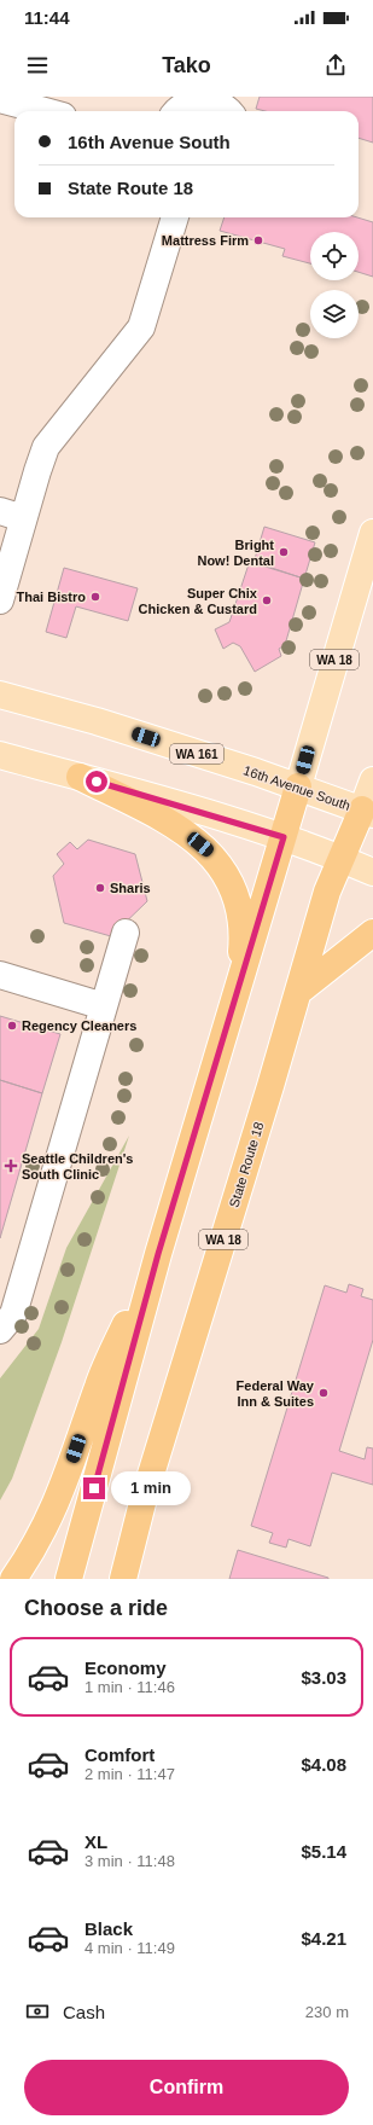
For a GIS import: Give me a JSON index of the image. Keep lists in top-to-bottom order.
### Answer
{
  "streets": {
    "highway": ["WA 18", "State Route 18"],
    "main road": ["WA 161", "16th Avenue South"]
  },
  "crossings": [
    ["WA 18", "16th Avenue South"],
    ["WA 18", "State Route 18"]
  ],
  "places": {
    "other": [
      "Mattress Firm",
      "Bright Now! Dental",
      "Thai Bistro",
      "Super Chix Chicken & Custard",
      "Sharis",
      "Regency Cleaners",
      "Federal Way Inn & Suites"
    ],
    "health": ["Seattle Children's South Clinic"]
  },
  "page": {
    "status": "11:44",
    "header": "Tako",
    "banner": ["16th Avenue South", "State Route 18"],
    "bubble": "1 min",
    "heading": "Choose a ride",
    "list": [
      {
        "name": "Economy",
        "note": "1 min · 11:46",
        "value": "$3.03"
      },
      {
        "name": "Comfort",
        "note": "2 min · 11:47",
        "value": "$4.08"
      },
      {
        "name": "XL",
        "note": "3 min · 11:48",
        "value": "$5.14"
      },
      {
        "name": "Black",
        "note": "4 min · 11:49",
        "value": "$4.21"
      }
    ],
    "pay": ["Cash", "230 m"],
    "buttons": "Confirm"
  }
}
